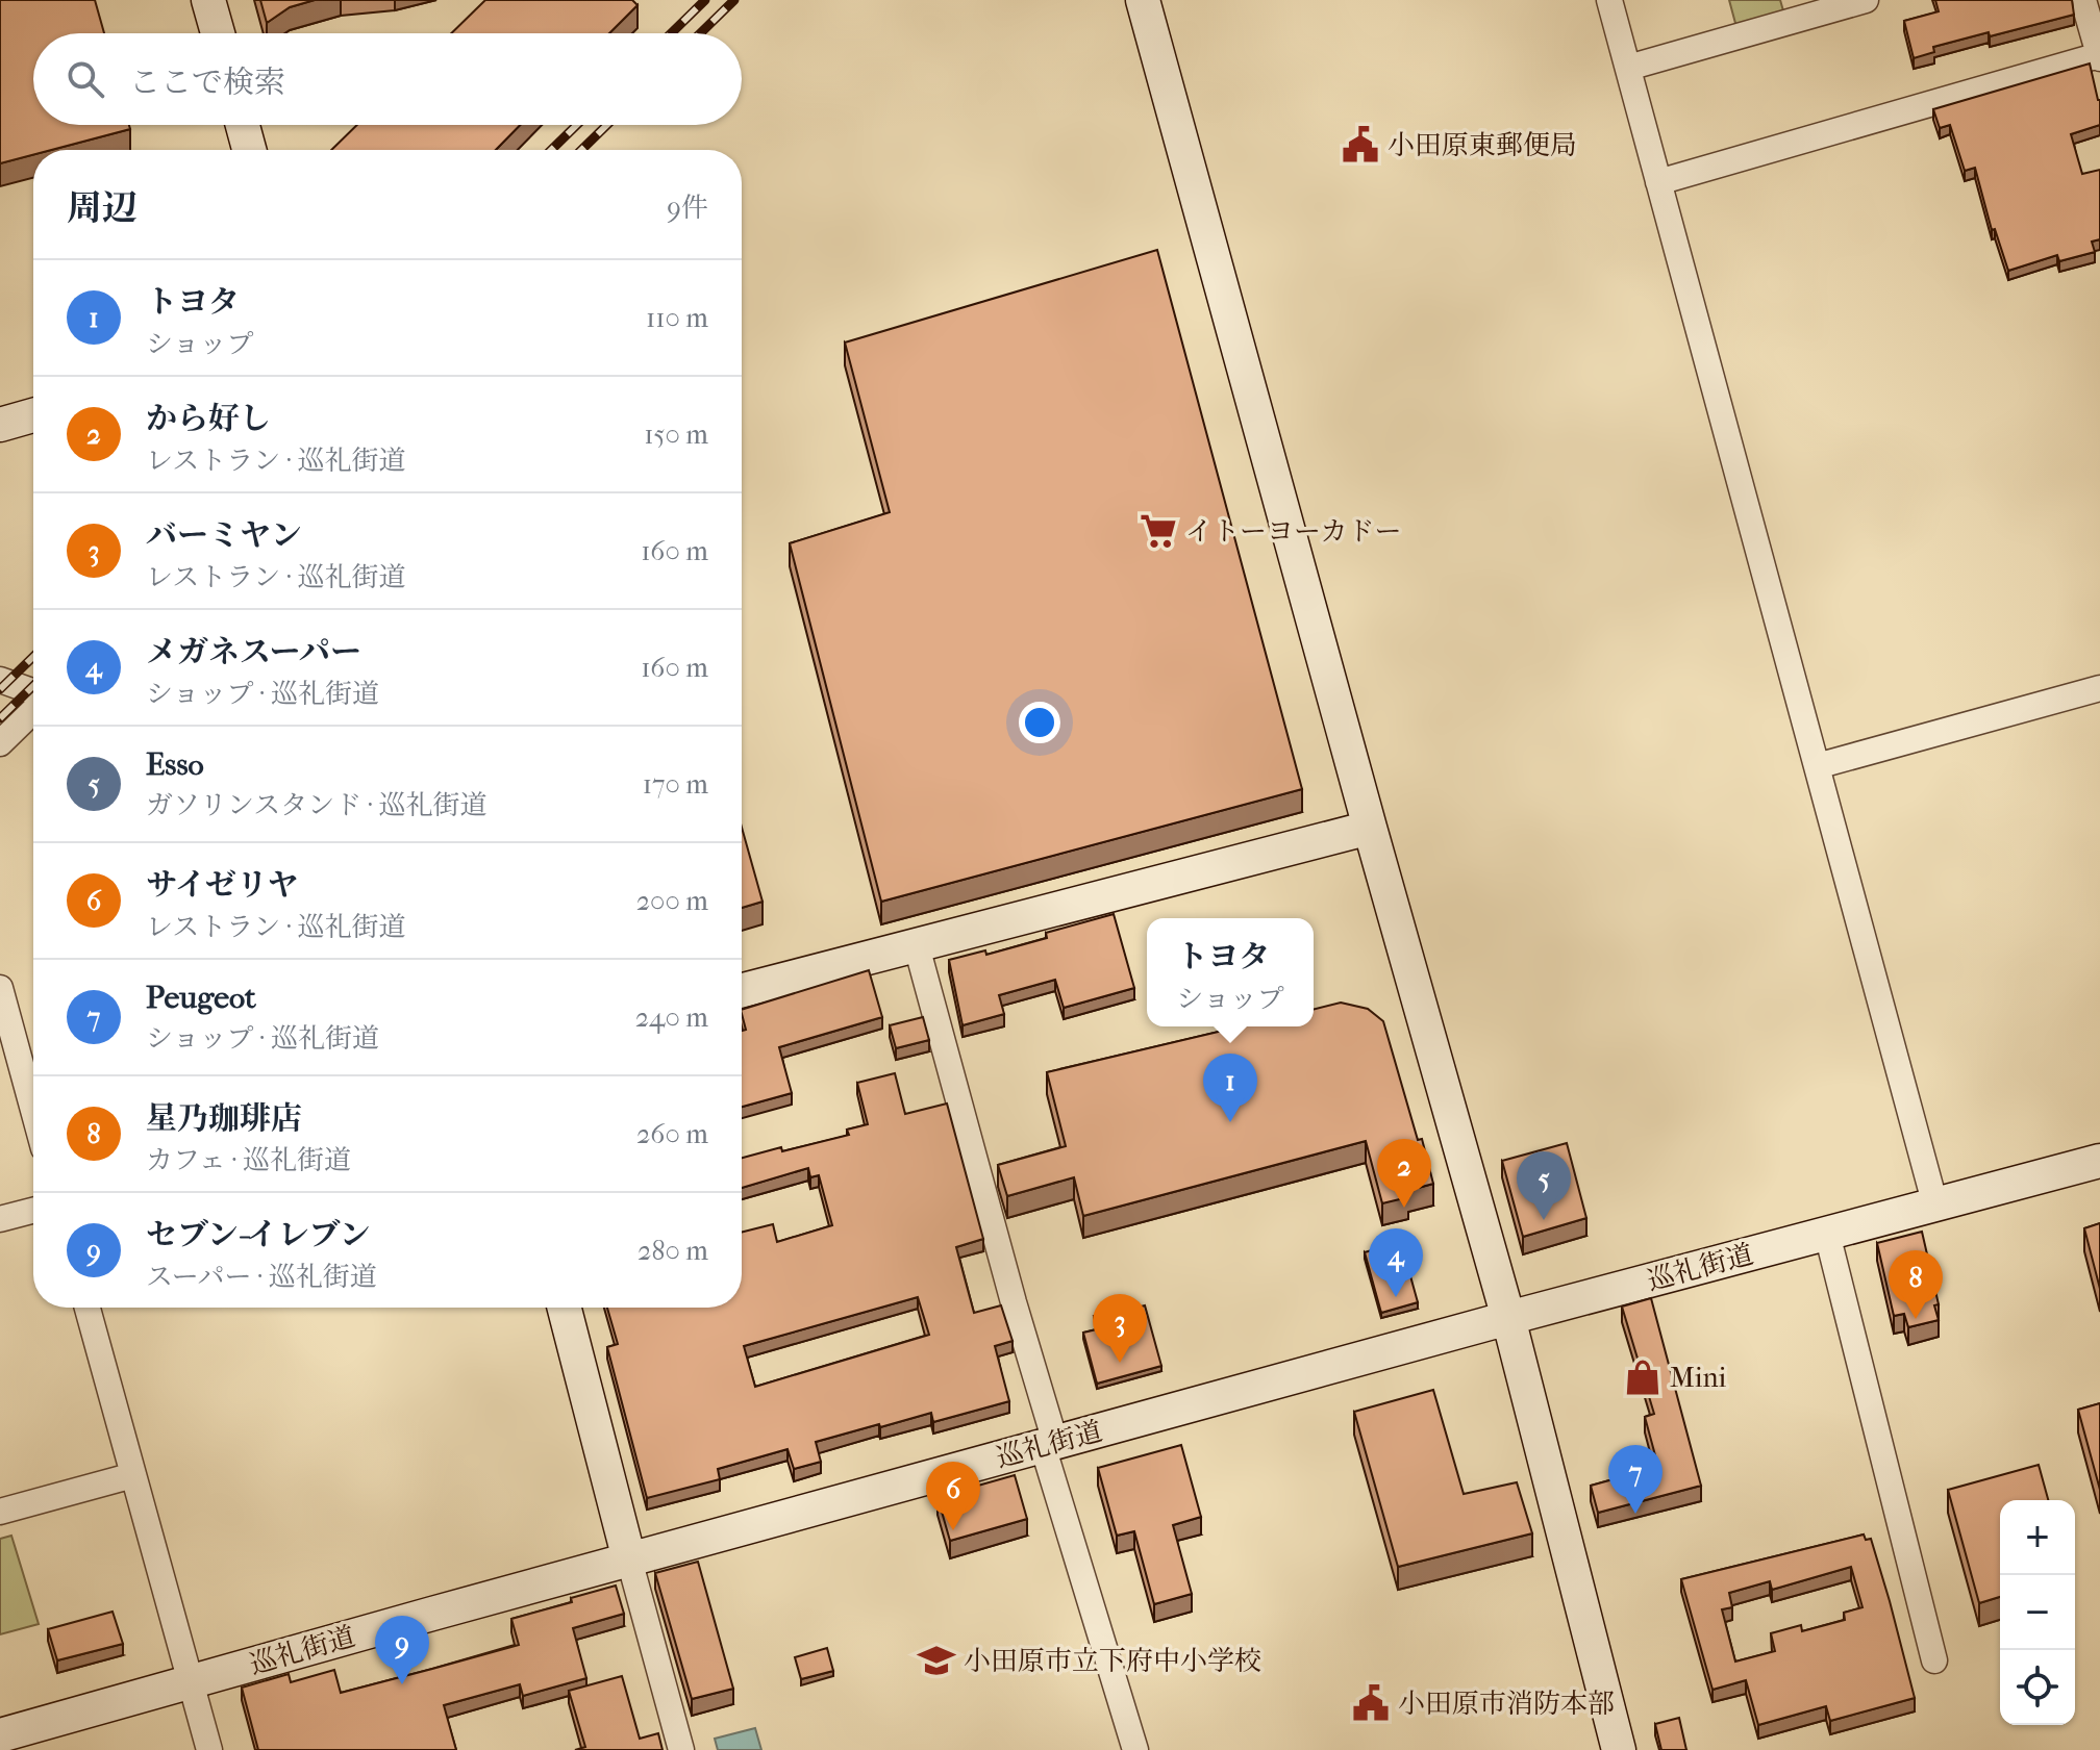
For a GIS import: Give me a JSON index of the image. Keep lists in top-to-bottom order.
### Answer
{
  "streets": {
    "street": ["巡礼街道"]
  },
  "places": {
    "public building": ["小田原東郵便局", "小田原市消防本部"],
    "supermarket": ["イトーヨーカドー"],
    "shop": ["Mini"],
    "school or university": ["小田原市立下府中小学校"]
  },
  "page": {
    "search": "ここで検索",
    "heading": ["周辺", "9件"],
    "list": [
      {
        "mark": "1",
        "name": "トヨタ",
        "note": "ショップ",
        "value": "110 m"
      },
      {
        "mark": "2",
        "name": "から好し",
        "note": "レストラン · 巡礼街道",
        "value": "150 m"
      },
      {
        "mark": "3",
        "name": "バーミヤン",
        "note": "レストラン · 巡礼街道",
        "value": "160 m"
      },
      {
        "mark": "4",
        "name": "メガネスーパー",
        "note": "ショップ · 巡礼街道",
        "value": "160 m"
      },
      {
        "mark": "5",
        "name": "Esso",
        "note": "ガソリンスタンド · 巡礼街道",
        "value": "170 m"
      },
      {
        "mark": "6",
        "name": "サイゼリヤ",
        "note": "レストラン · 巡礼街道",
        "value": "200 m"
      },
      {
        "mark": "7",
        "name": "Peugeot",
        "note": "ショップ · 巡礼街道",
        "value": "240 m"
      },
      {
        "mark": "8",
        "name": "星乃珈琲店",
        "note": "カフェ · 巡礼街道",
        "value": "260 m"
      },
      {
        "mark": "9",
        "name": "セブン-イレブン",
        "note": "スーパー · 巡礼街道",
        "value": "280 m"
      }
    ],
    "popup": ["トヨタ", "ショップ"],
    "pins": [
      "1",
      "2",
      "5",
      "4",
      "8",
      "3",
      "7",
      "6",
      "9"
    ],
    "map_buttons": ["+", "−"]
  }
}
